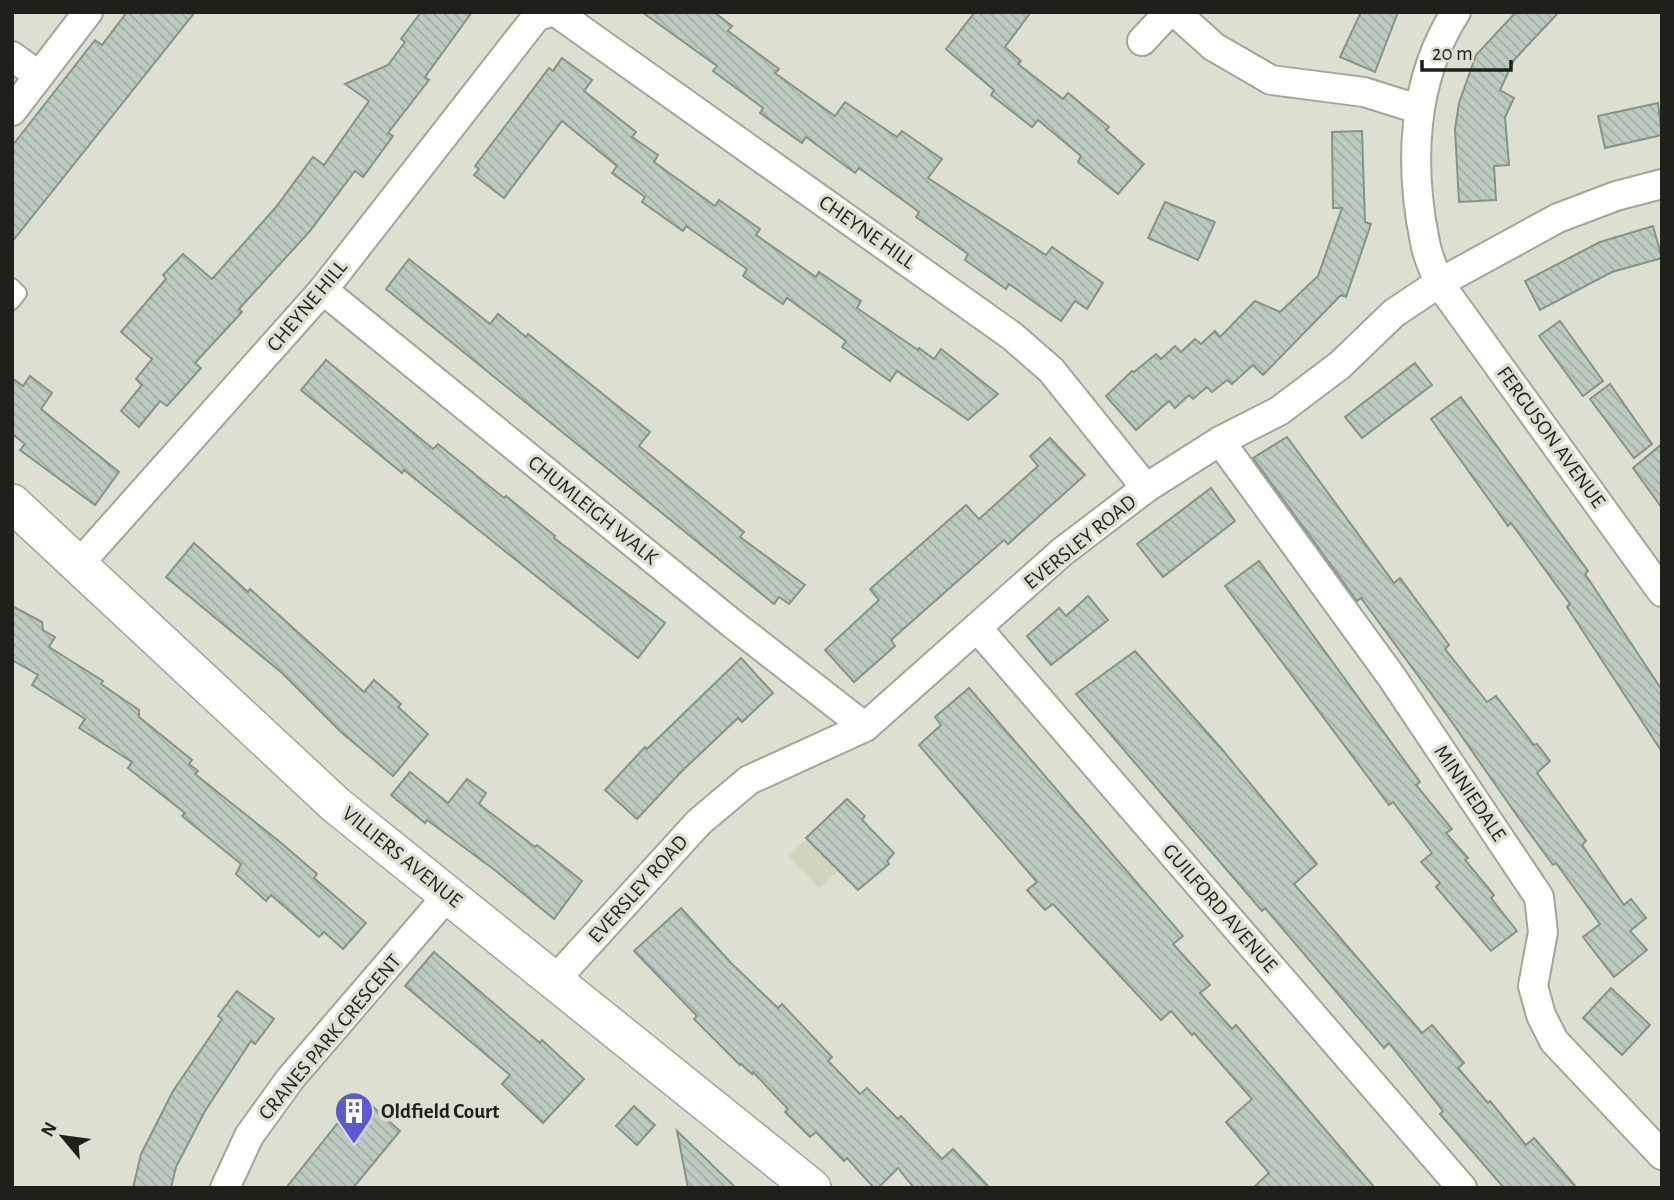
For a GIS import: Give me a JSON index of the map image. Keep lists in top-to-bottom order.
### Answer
{
  "streets": {
    "street": [
      "CHEYNE HILL",
      "FERGUSON AVENUE",
      "CHUMLEIGH WALK",
      "EVERSLEY ROAD",
      "MINNIEDALE",
      "VILLIERS AVENUE",
      "GUILFORD AVENUE",
      "CRANES PARK CRESCENT"
    ]
  },
  "crossings": [
    ["CHEYNE HILL", "CHUMLEIGH WALK"],
    ["CHEYNE HILL", "EVERSLEY ROAD"],
    ["CHEYNE HILL", "VILLIERS AVENUE"],
    ["FERGUSON AVENUE", "EVERSLEY ROAD"],
    ["CHUMLEIGH WALK", "EVERSLEY ROAD"],
    ["EVERSLEY ROAD", "MINNIEDALE"],
    ["EVERSLEY ROAD", "VILLIERS AVENUE"],
    ["EVERSLEY ROAD", "GUILFORD AVENUE"],
    ["VILLIERS AVENUE", "CRANES PARK CRESCENT"]
  ],
  "places": {
    "building": ["Oldfield Court"]
  },
  "scale_bar": "20 m",
  "north": "top left"
}
